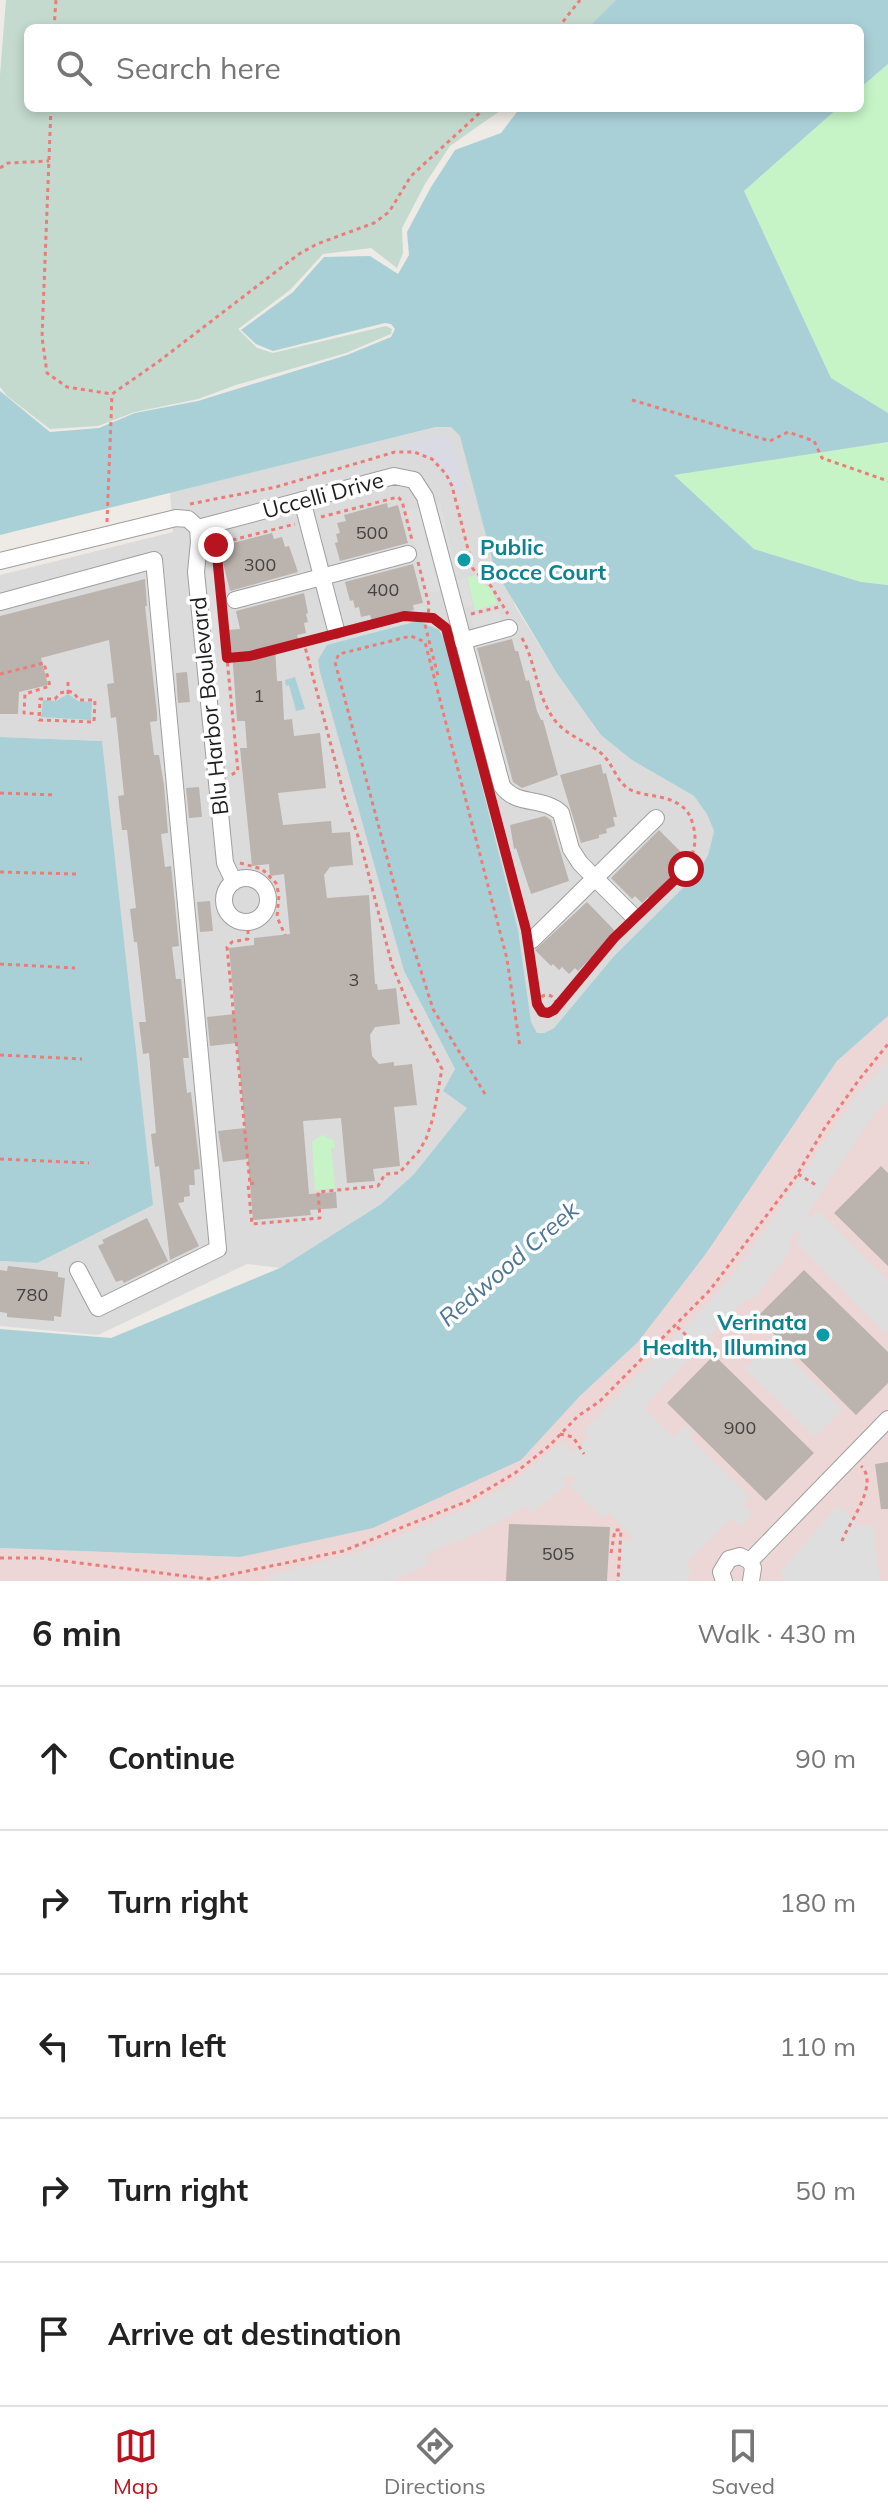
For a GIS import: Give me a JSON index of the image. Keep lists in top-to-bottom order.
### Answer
{
  "streets": {
    "street": ["Uccelli Drive", "Blu Harbor Boulevard"]
  },
  "crossings": [
    ["Uccelli Drive", "Blu Harbor Boulevard"]
  ],
  "water": ["Redwood Creek"],
  "places": ["Public Bocce Court", "Verinata Health, Illumina"],
  "house_numbers": [
    "500",
    "300",
    "400",
    "1",
    "3",
    "780",
    "900",
    "505"
  ],
  "page": {
    "search": "Search here",
    "heading": ["6 min", "Walk · 430 m"],
    "list": [
      ["Continue", "90 m"],
      ["Turn right", "180 m"],
      ["Turn left", "110 m"],
      ["Turn right", "50 m"],
      "Arrive at destination"
    ],
    "nav": ["Map", "Directions", "Saved"]
  }
}
